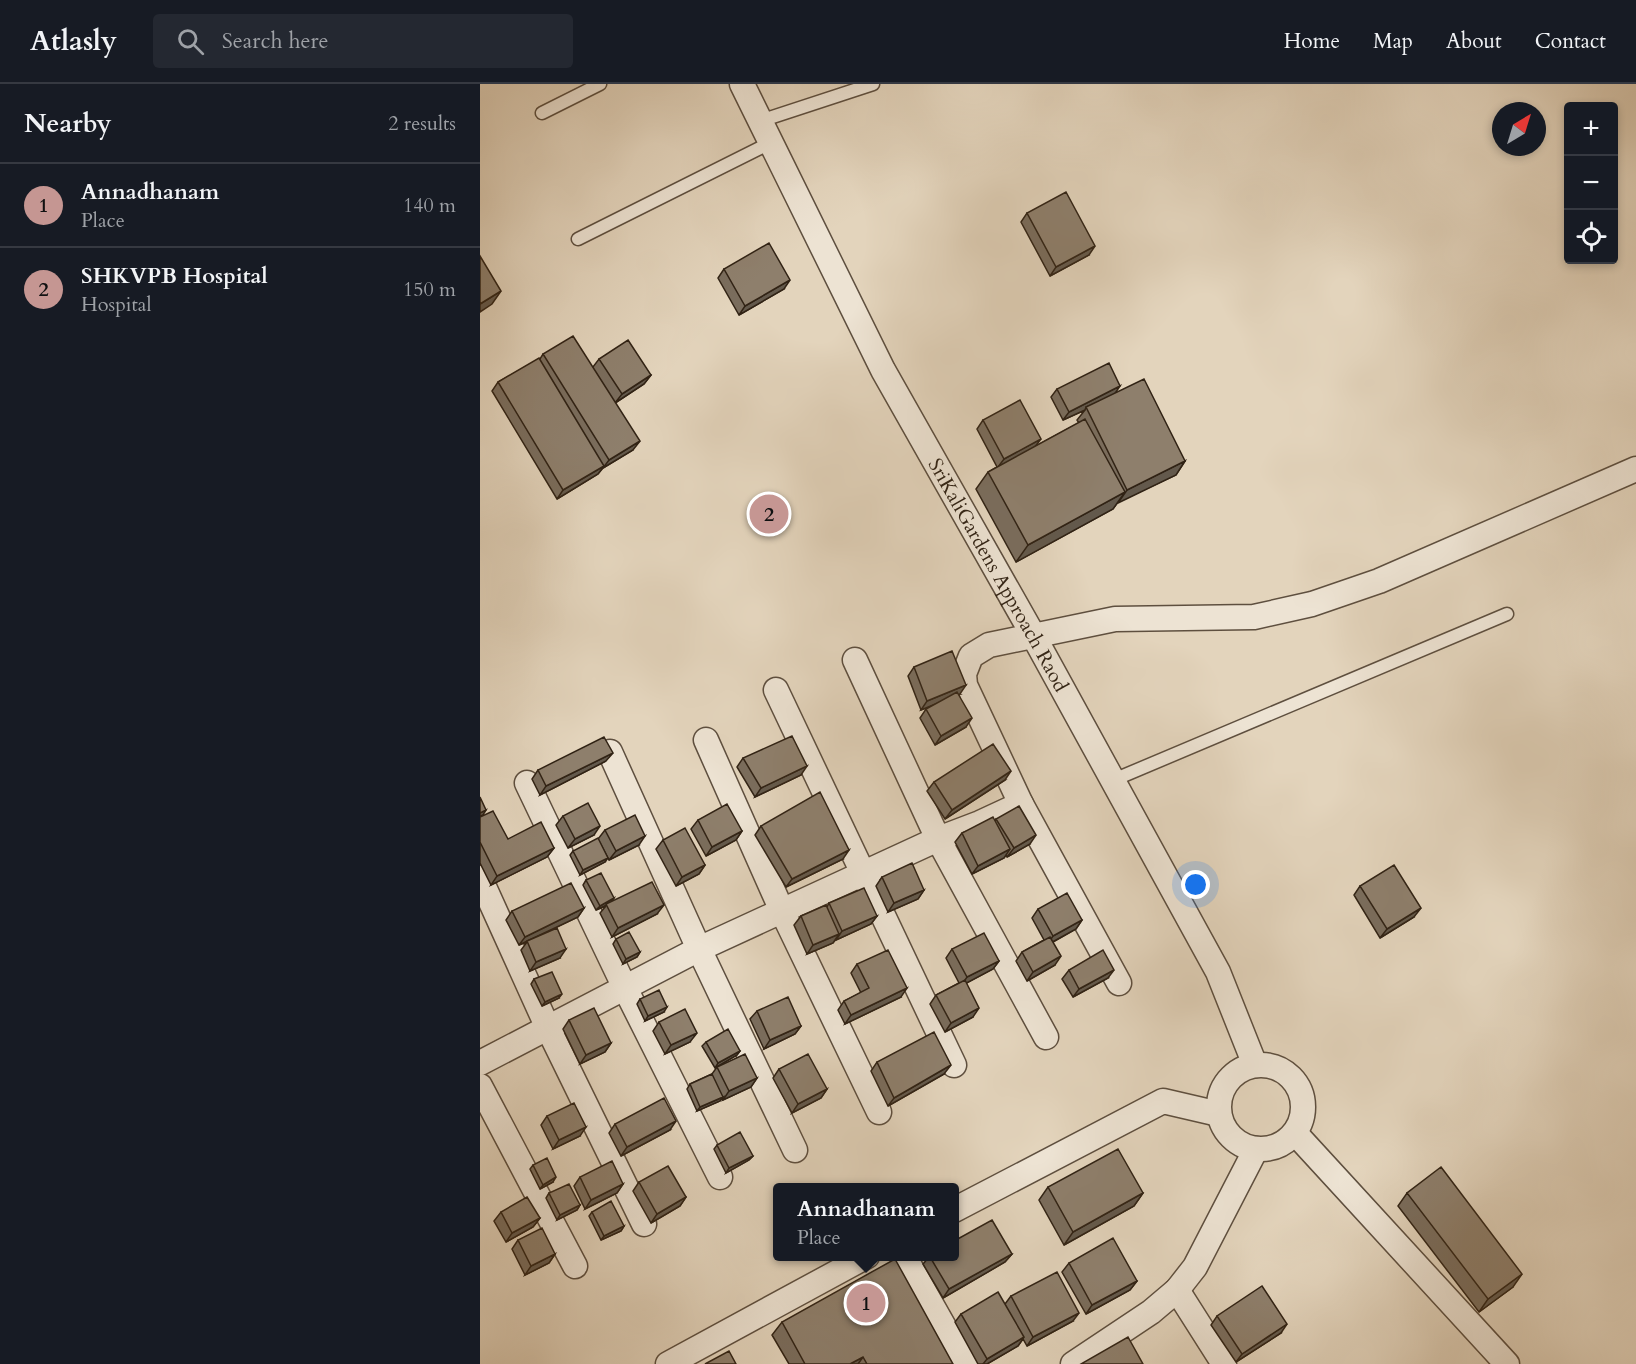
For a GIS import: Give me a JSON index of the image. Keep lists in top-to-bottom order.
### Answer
{
  "streets": {
    "street": ["SriKaliGardens Approach Raod"]
  },
  "north": "top right",
  "page": {
    "header": "Atlasly",
    "search": "Search here",
    "nav": [
      "Home",
      "Map",
      "About",
      "Contact"
    ],
    "heading": ["Nearby", "2 results"],
    "map_buttons": ["+", "−"],
    "list": [
      {
        "mark": "1",
        "name": "Annadhanam",
        "note": "Place",
        "value": "140 m"
      },
      {
        "mark": "2",
        "name": "SHKVPB Hospital",
        "note": "Hospital",
        "value": "150 m"
      }
    ],
    "pins": ["2", "1"],
    "popup": ["Annadhanam", "Place"]
  }
}
